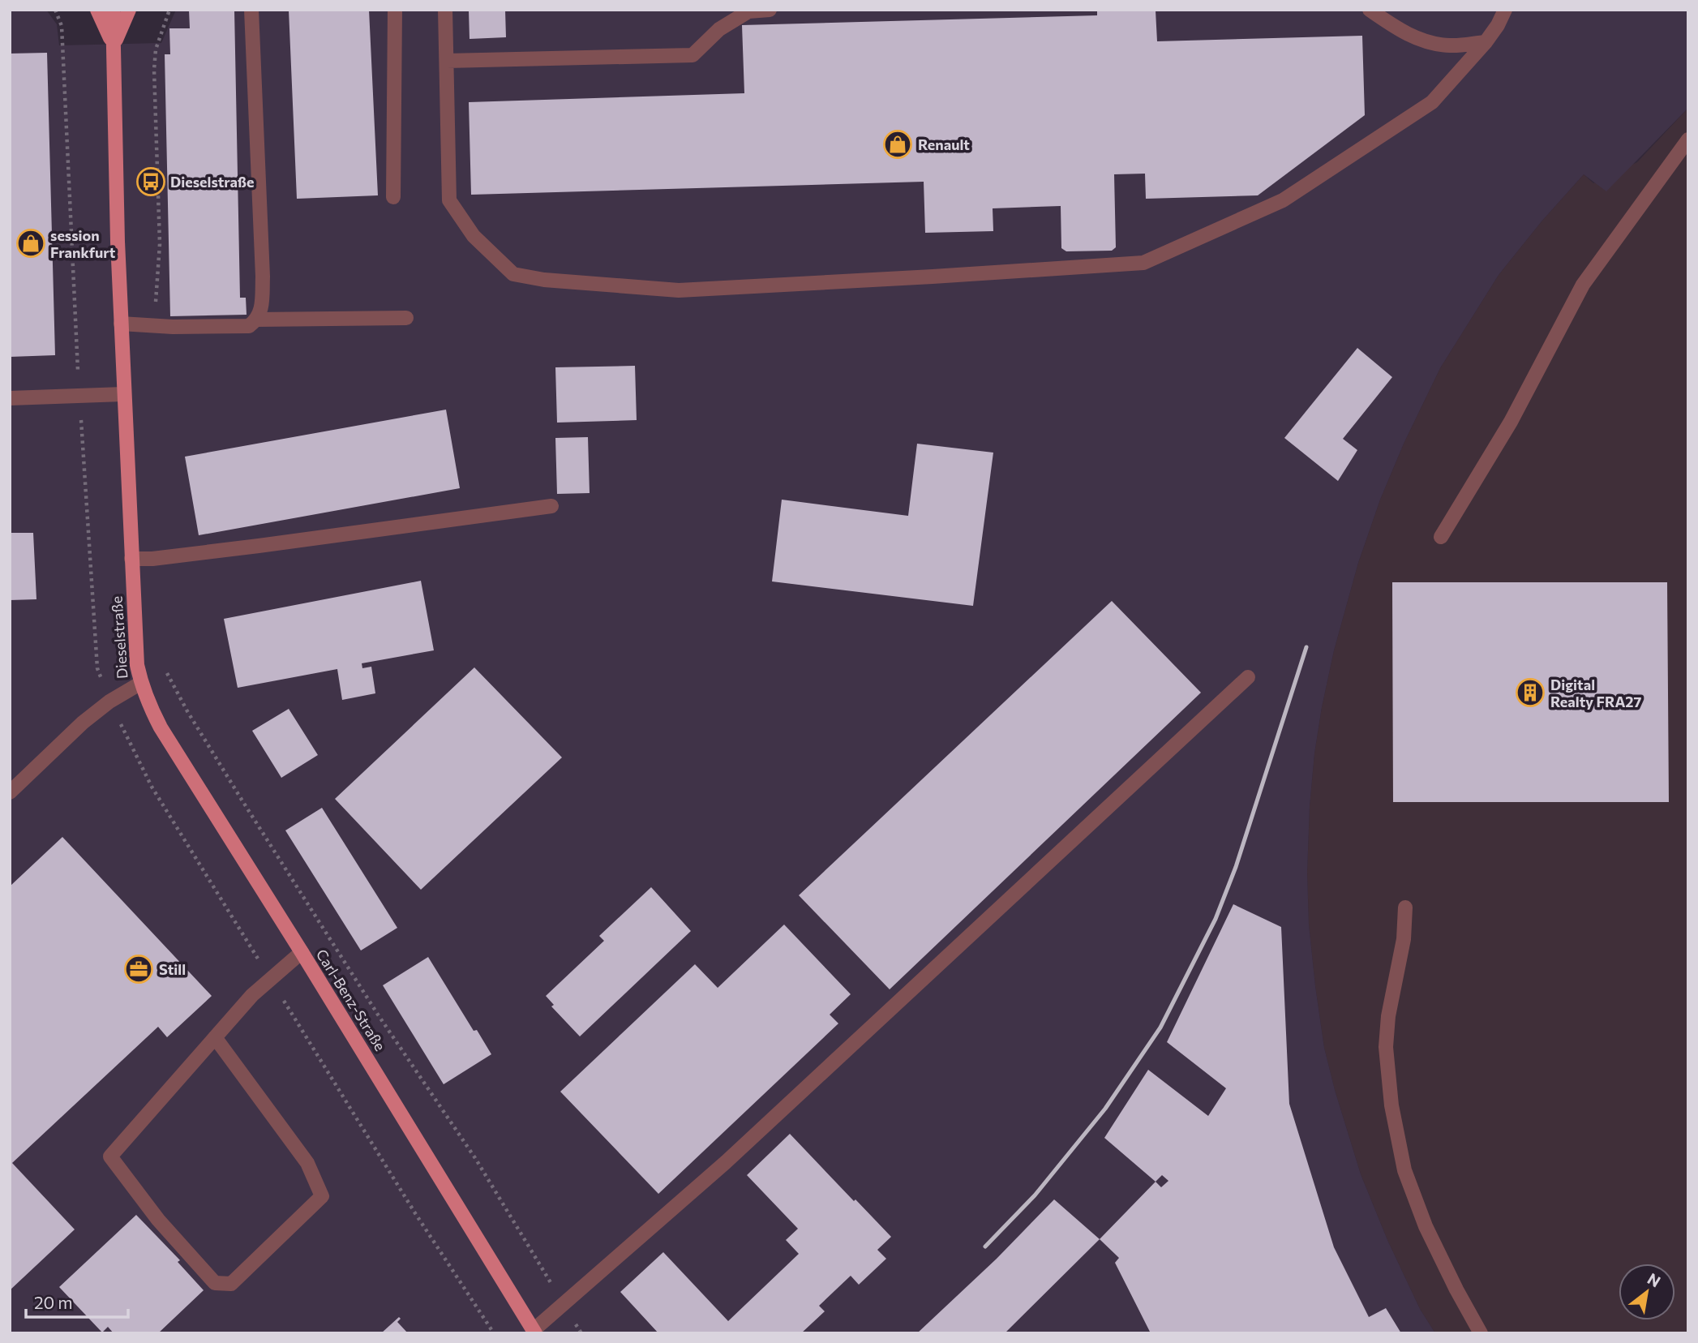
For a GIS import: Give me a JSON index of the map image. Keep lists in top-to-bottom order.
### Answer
{
  "streets": {
    "main road": ["Dieselstraße", "Carl-Benz-Straße"]
  },
  "crossings": [
    ["Dieselstraße", "Carl-Benz-Straße"]
  ],
  "places": {
    "shop": ["Renault", "session Frankfurt"],
    "bus stop": ["Dieselstraße"],
    "building": ["Digital Realty FRA27"],
    "office": ["Still"]
  },
  "scale_bar": "20 m",
  "north": "top right"
}
